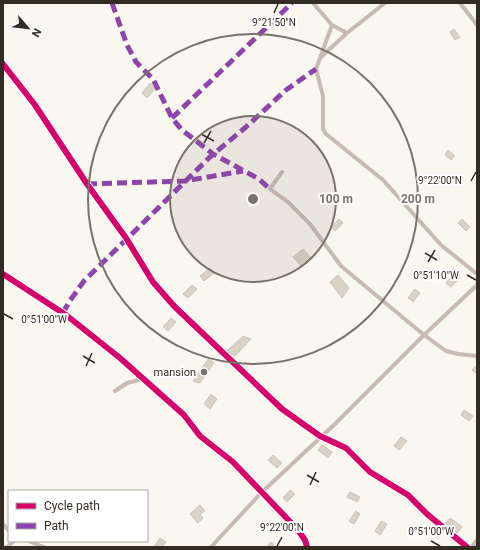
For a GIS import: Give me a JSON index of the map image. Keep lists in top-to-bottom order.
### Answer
{
  "places": ["mansion"],
  "legend": ["Cycle path", "Path"],
  "north": "bottom right",
  "coordinates": [
    "9°21'50\"N",
    "9°22'00\"N",
    "0°51'10\"W",
    "0°51'00\"W"
  ],
  "rings": ["100 m", "200 m"]
}
